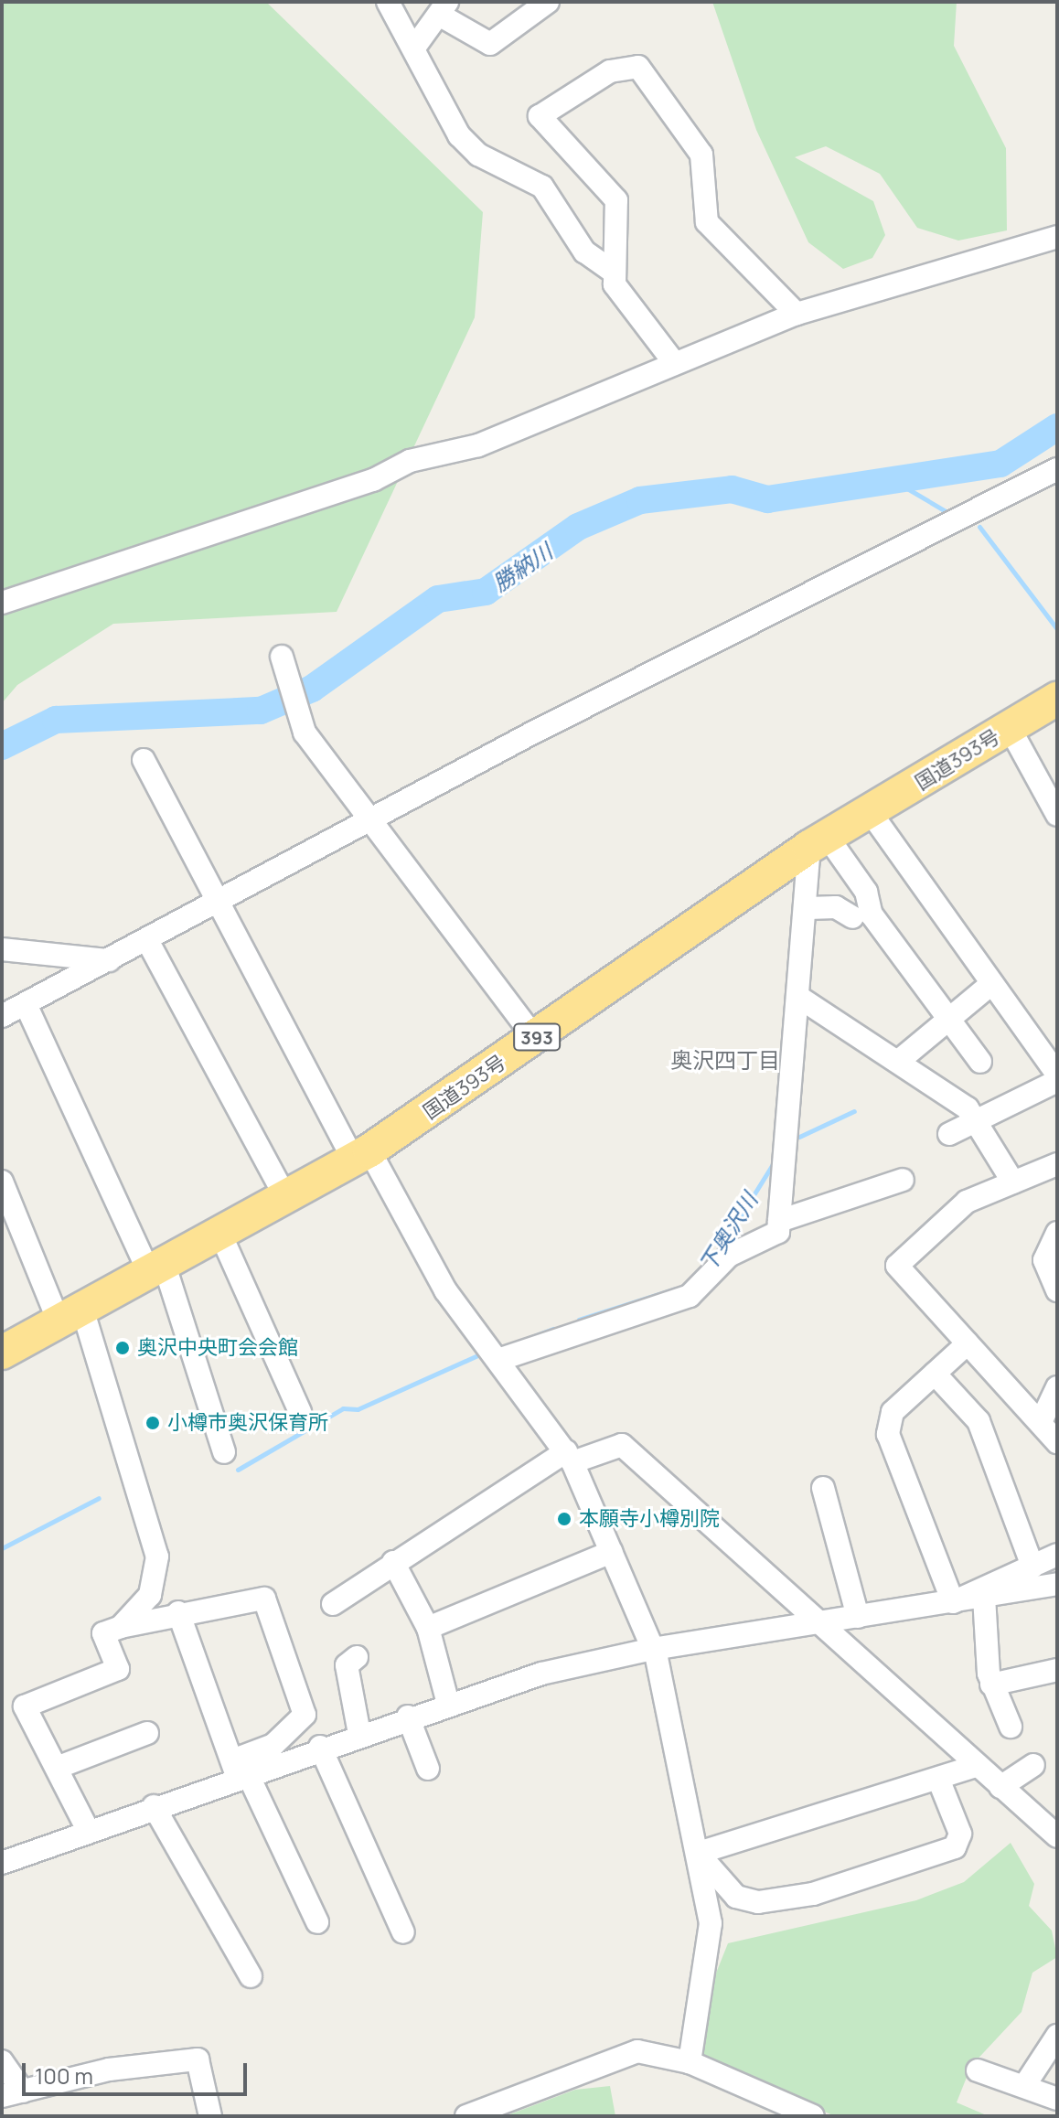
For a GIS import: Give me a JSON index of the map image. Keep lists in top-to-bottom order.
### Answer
{
  "streets": {
    "highway": ["国道393号", "393"]
  },
  "districts": ["奥沢四丁目"],
  "water": ["勝納川", "下奥沢川"],
  "places": ["奥沢中央町会会館", "小樽市奥沢保育所", "本願寺小樽別院"],
  "scale_bar": "100 m"
}
